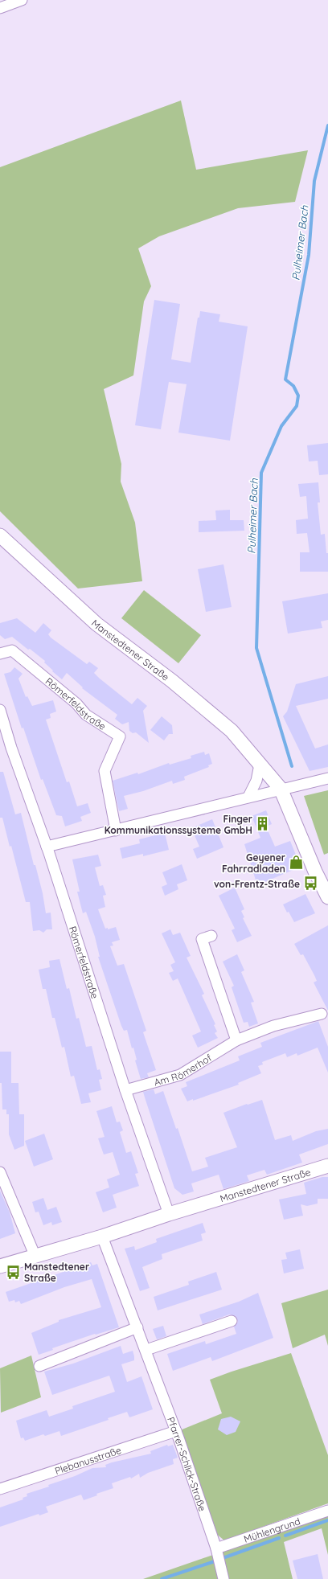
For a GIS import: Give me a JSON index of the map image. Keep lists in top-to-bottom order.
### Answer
{
  "streets": {
    "street": [
      "Manstedtener Straße",
      "Römerfeldstraße",
      "Am Römerhof",
      "Plebanusstraße",
      "Pfarrer-Schlick-Straße",
      "Mühlengrund"
    ]
  },
  "crossings": [
    ["Manstedtener Straße", "Römerfeldstraße"],
    ["Manstedtener Straße", "Pfarrer-Schlick-Straße"],
    ["Römerfeldstraße", "Am Römerhof"],
    ["Plebanusstraße", "Pfarrer-Schlick-Straße"],
    ["Pfarrer-Schlick-Straße", "Mühlengrund"]
  ],
  "water": ["Pulheimer Bach"],
  "places": {
    "building": ["Finger Kommunikationssysteme GmbH"],
    "shop": ["Geyener Fahrradladen"],
    "bus stop": ["von-Frentz-Straße", "Manstedtener Straße"]
  }
}
